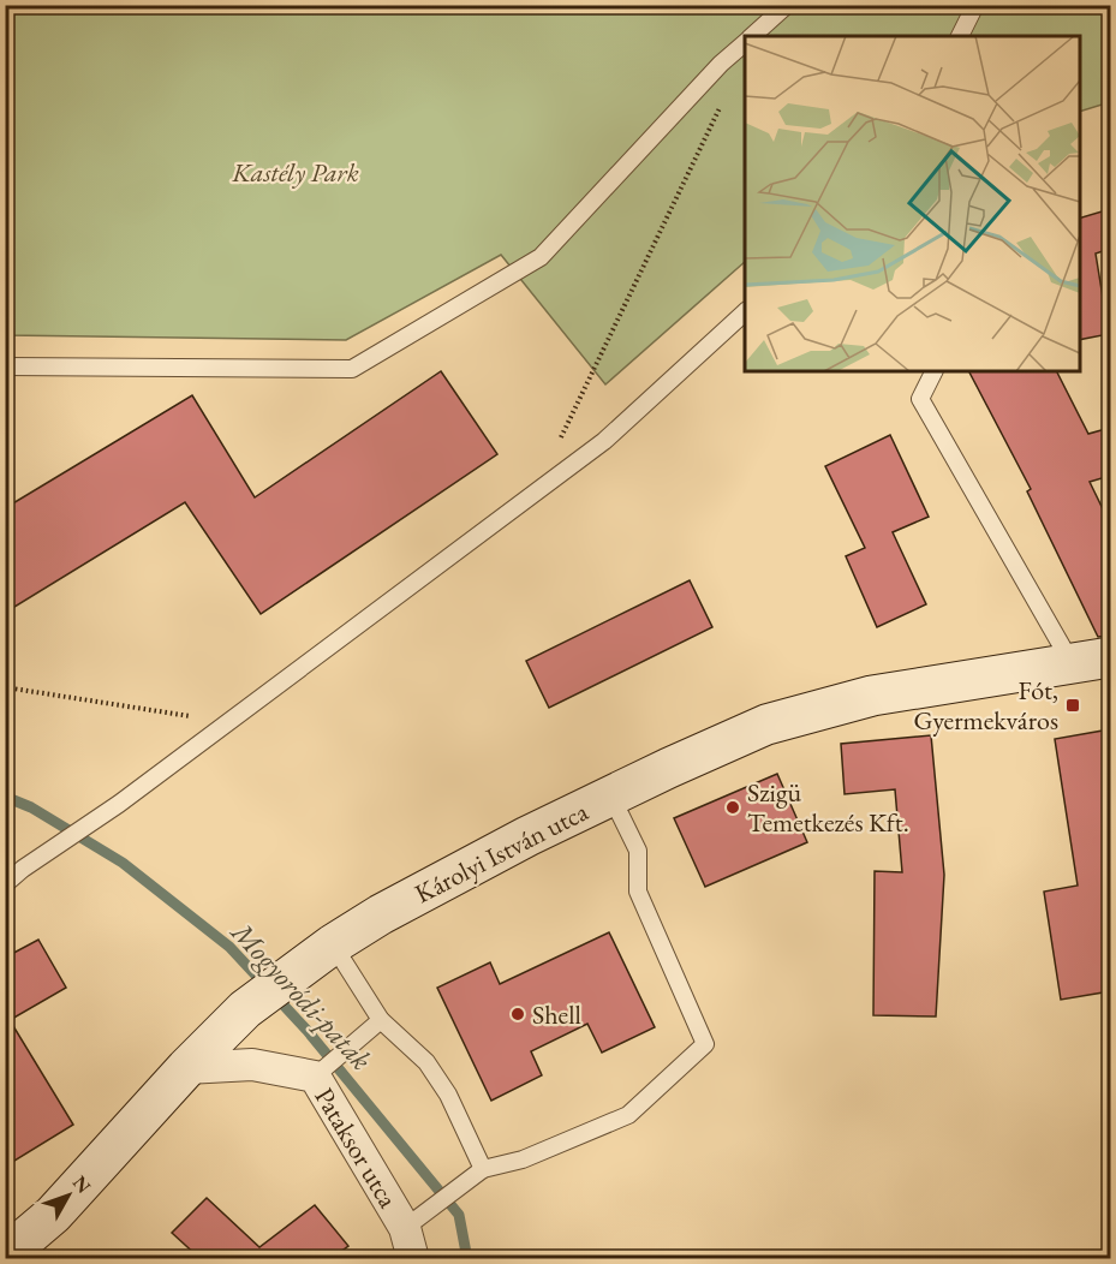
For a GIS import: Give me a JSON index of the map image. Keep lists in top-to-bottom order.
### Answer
{
  "streets": {
    "main road": ["Károlyi István utca"],
    "street": ["Pataksor utca"]
  },
  "crossings": [
    ["Károlyi István utca", "Pataksor utca"]
  ],
  "water": ["Mogyoródi-patak"],
  "parks": ["Kastély Park"],
  "places": {
    "transit": ["Fót, Gyermekváros"],
    "other": ["Szigü Temetkezés Kft.", "Shell"]
  },
  "north": "top right"
}
